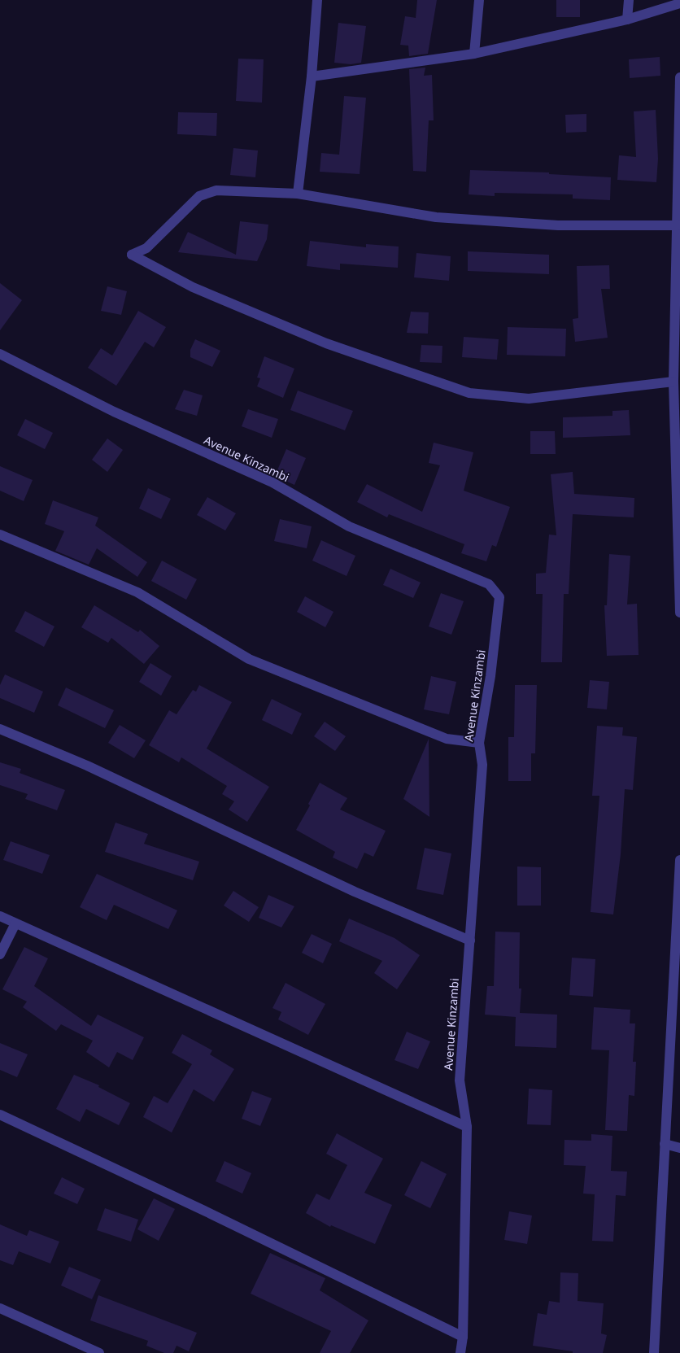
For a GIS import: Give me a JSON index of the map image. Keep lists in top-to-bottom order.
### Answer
{
  "streets": {
    "street": ["Avenue Kinzambi"]
  }
}
